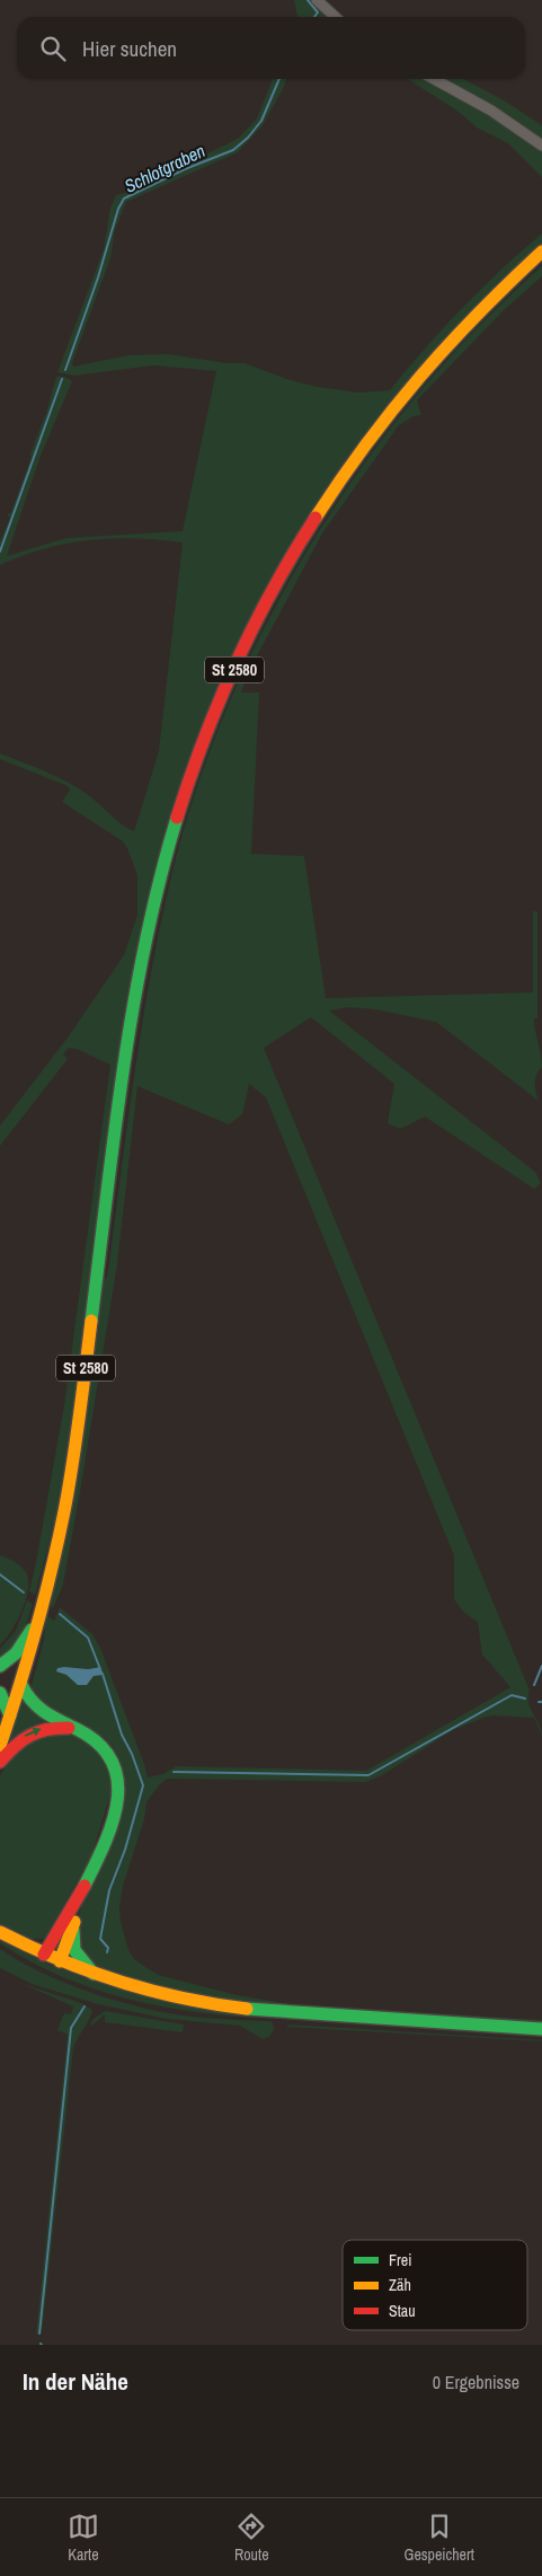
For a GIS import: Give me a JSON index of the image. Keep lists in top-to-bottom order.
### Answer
{
  "streets": {
    "main road": ["St 2580"]
  },
  "water": ["Schlotgraben"],
  "legend": ["Frei", "Zäh", "Stau"],
  "page": {
    "search": "Hier suchen",
    "heading": ["In der Nähe", "0 Ergebnisse"],
    "nav": ["Karte", "Route", "Gespeichert"]
  }
}
